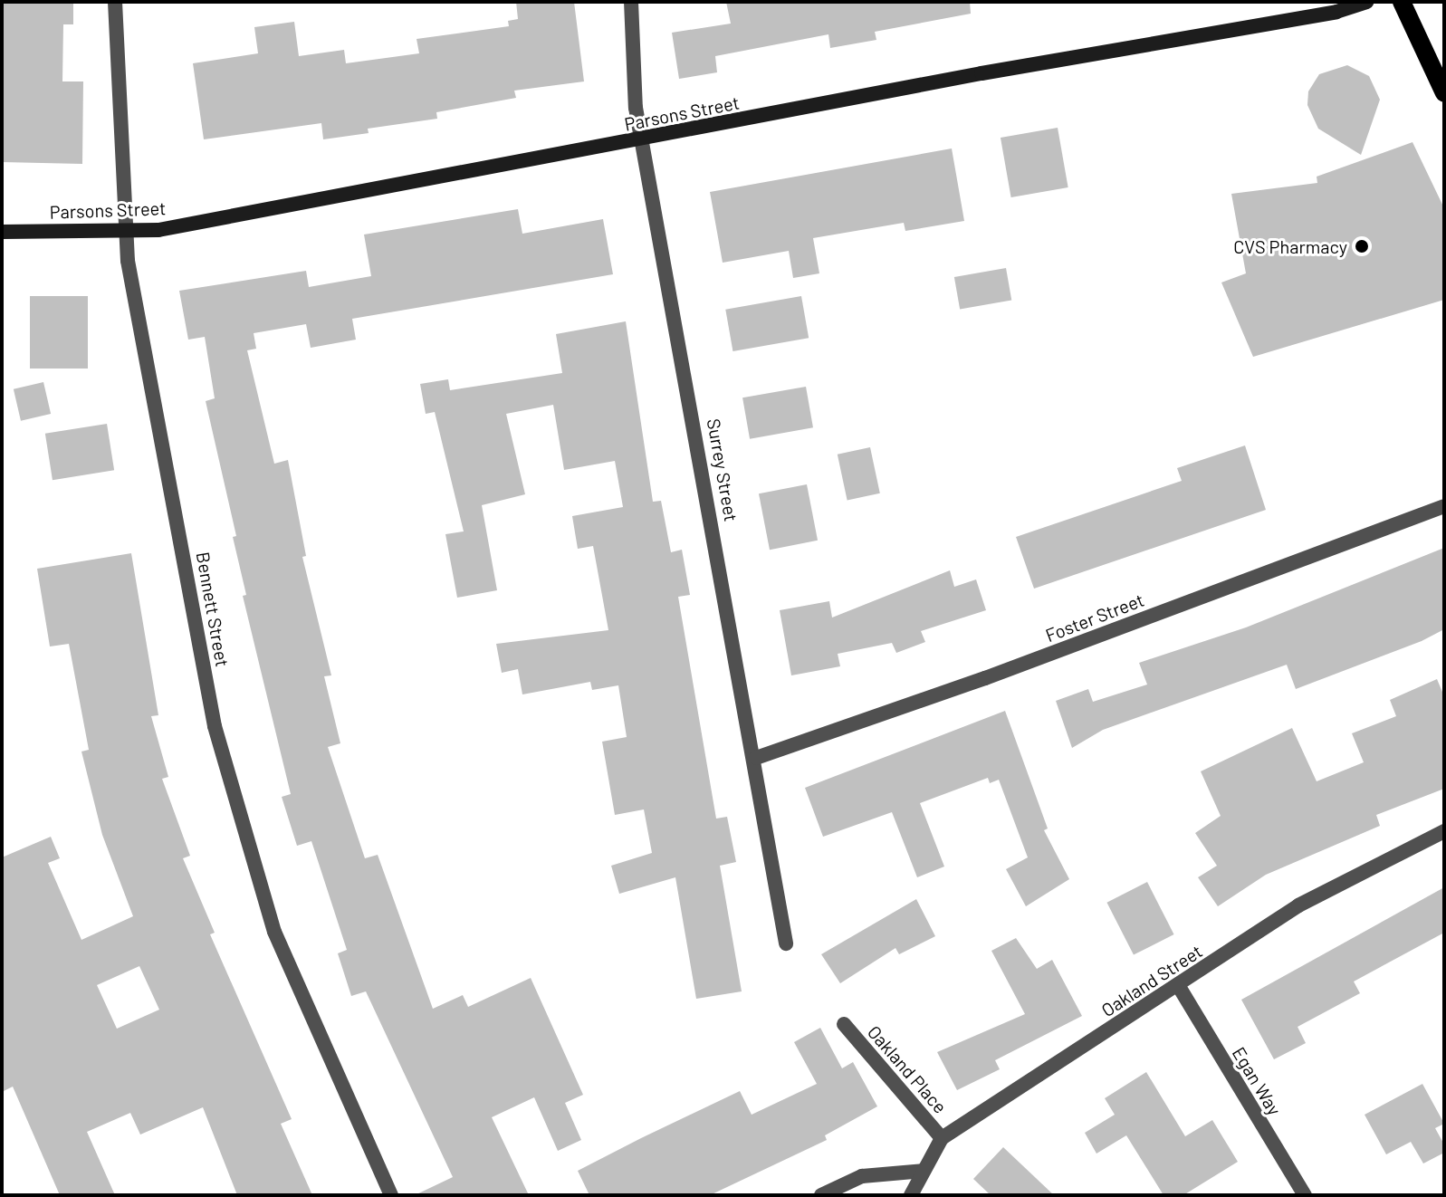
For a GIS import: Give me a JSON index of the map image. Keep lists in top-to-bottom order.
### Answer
{
  "streets": {
    "street": [
      "Parsons Street",
      "Surrey Street",
      "Bennett Street",
      "Foster Street",
      "Oakland Street",
      "Oakland Place",
      "Egan Way"
    ]
  },
  "crossings": [
    ["Parsons Street", "Surrey Street"],
    ["Parsons Street", "Bennett Street"],
    ["Surrey Street", "Foster Street"],
    ["Oakland Street", "Oakland Place"],
    ["Oakland Street", "Egan Way"]
  ],
  "places": ["CVS Pharmacy"]
}
